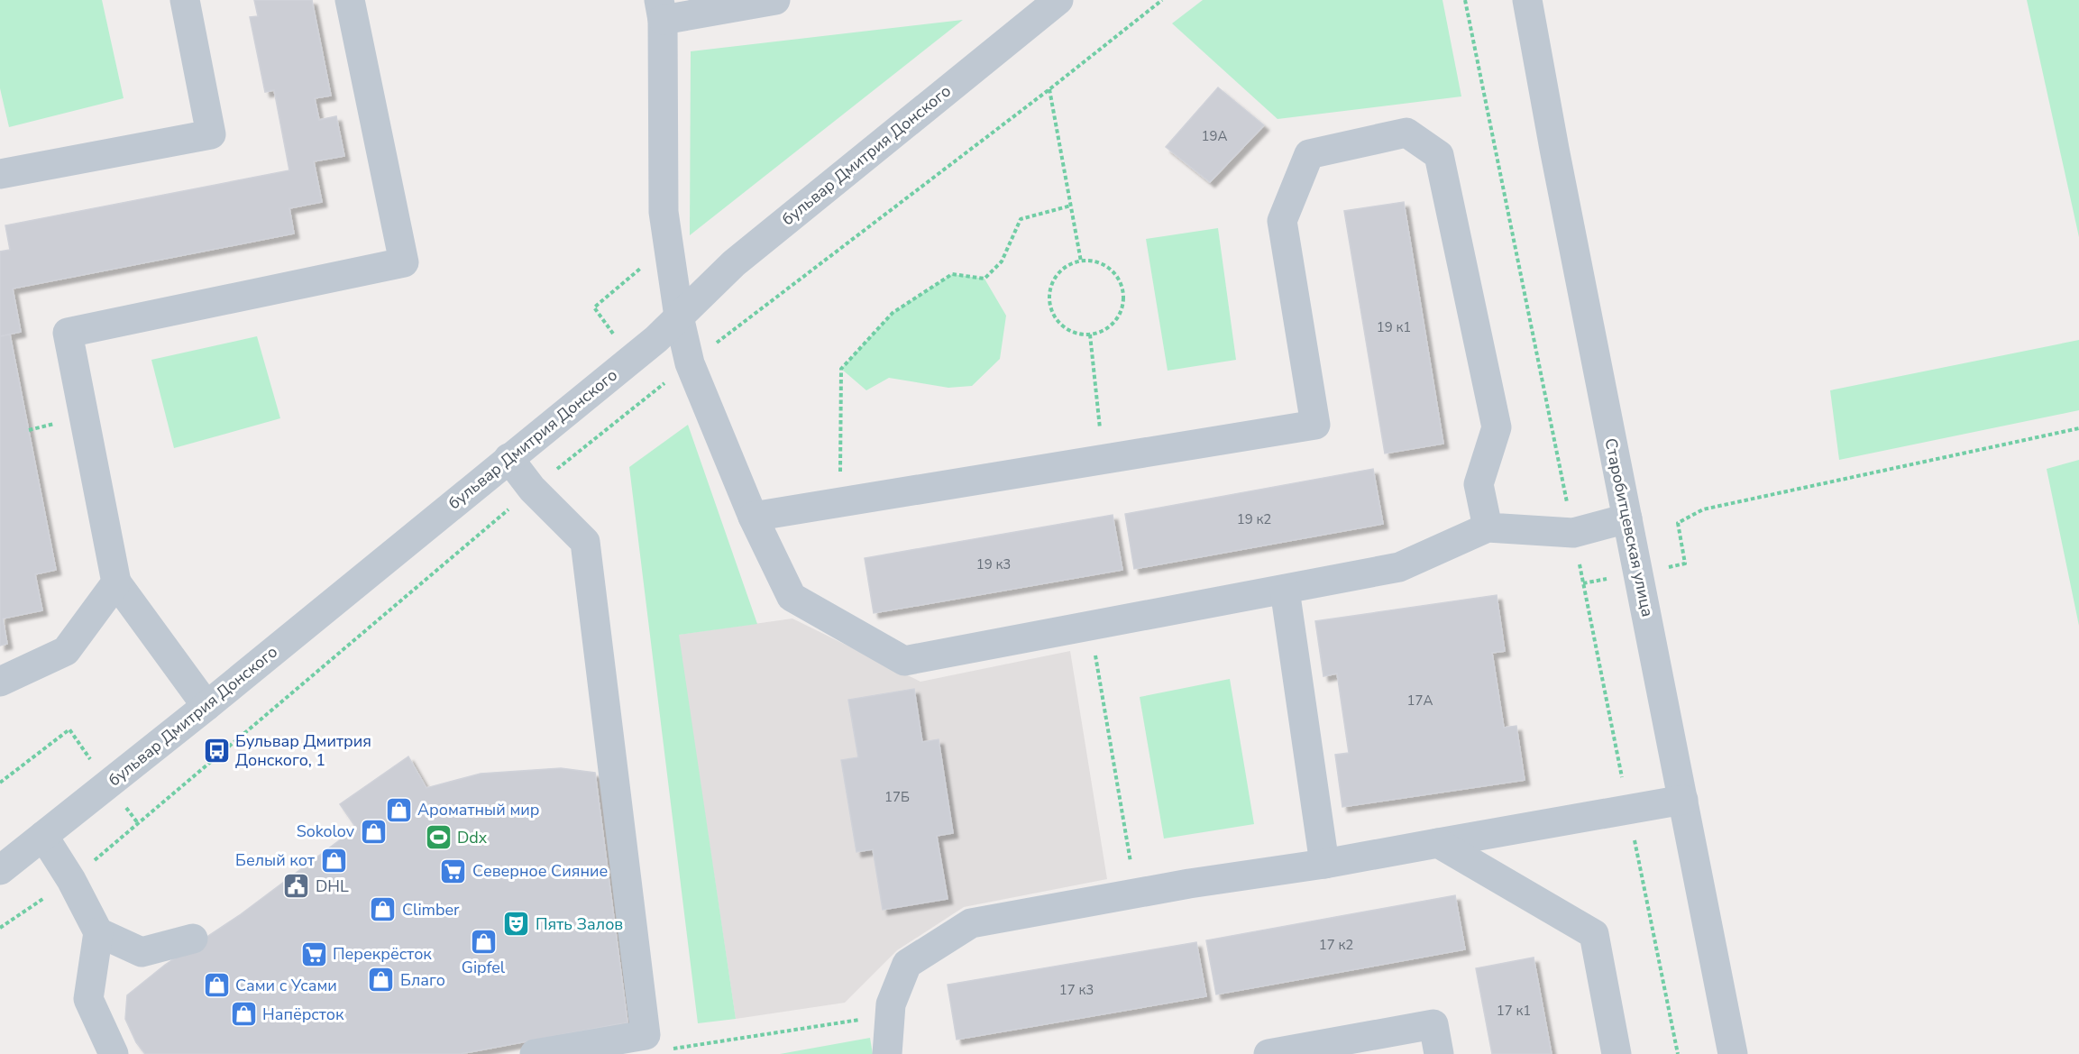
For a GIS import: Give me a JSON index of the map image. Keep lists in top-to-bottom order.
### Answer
{
  "streets": {
    "street": ["бульвар Дмитрия Донского", "Старобитцевская улица"]
  },
  "places": {
    "bus stop": ["Бульвар Дмитрия Донского, 1"],
    "shop": [
      "Ароматный мир",
      "Sokolov",
      "Белый кот",
      "Climber",
      "Gipfel",
      "Благо",
      "Сами с Усами",
      "Напёрсток"
    ],
    "sports": ["Ddx"],
    "supermarket": ["Северное Сияние", "Перекрёсток"],
    "public building": ["DHL"],
    "theatre": ["Пять Залов"]
  },
  "house_numbers": [
    "19А",
    "19 к1",
    "19 к2",
    "19 к3",
    "17А",
    "17Б",
    "17 к2",
    "17 к3",
    "17 к1"
  ]
}
